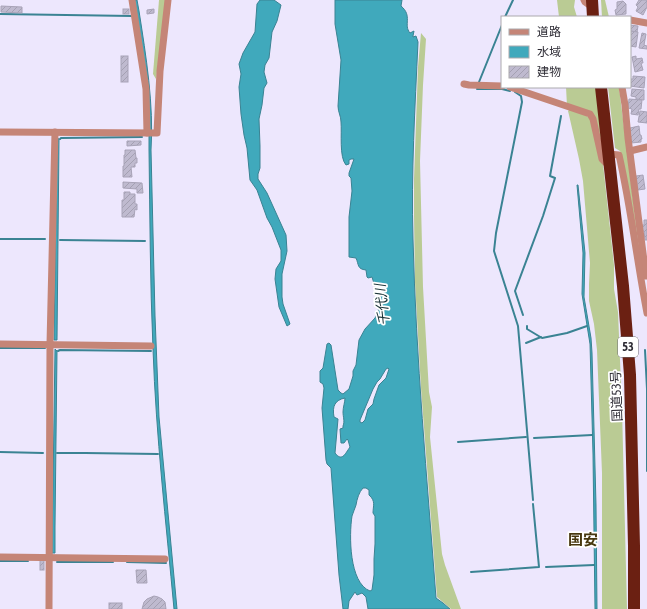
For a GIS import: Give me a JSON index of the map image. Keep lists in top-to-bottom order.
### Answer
{
  "streets": {
    "highway": ["53", "国道53号"]
  },
  "districts": ["国安"],
  "water": ["千代川"],
  "legend": ["道路", "水域", "建物"]
}
